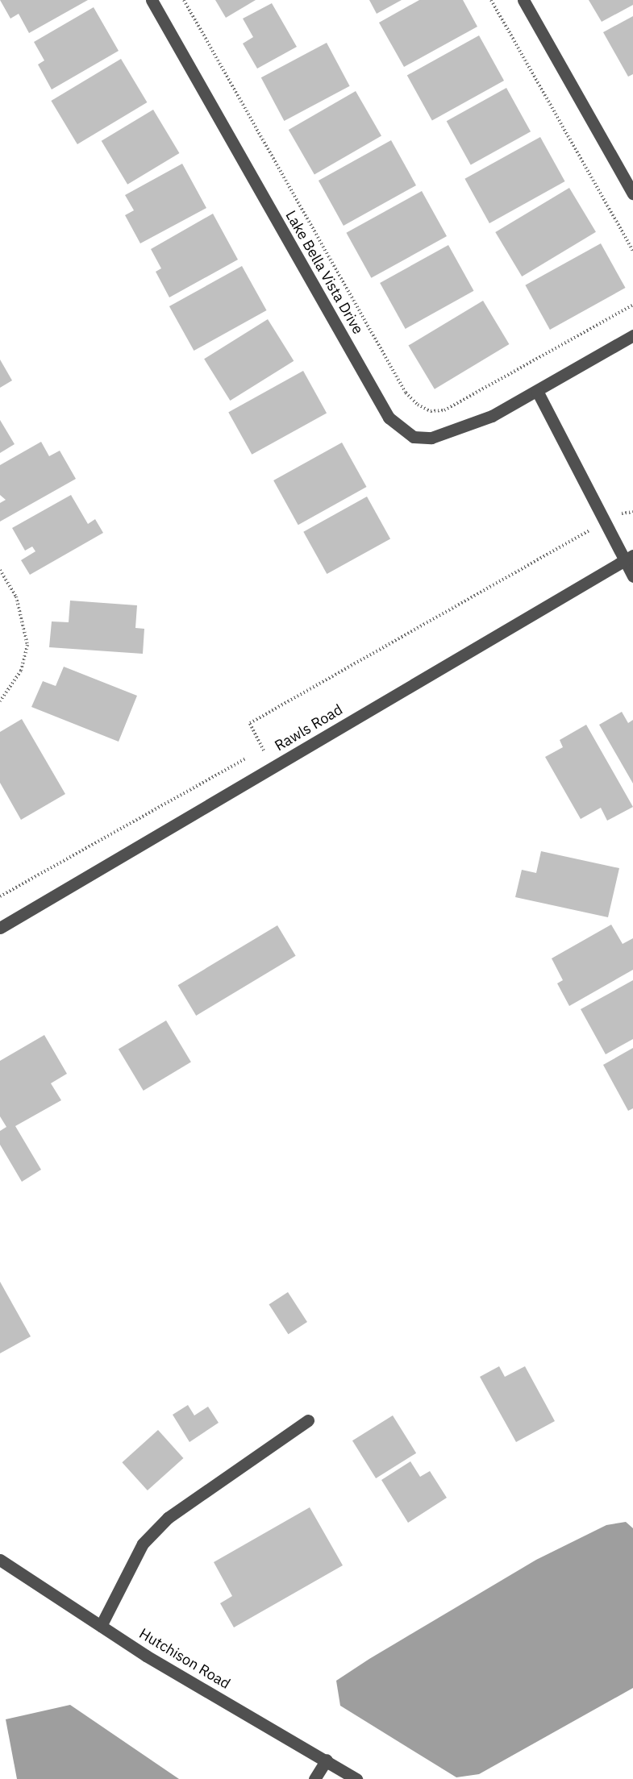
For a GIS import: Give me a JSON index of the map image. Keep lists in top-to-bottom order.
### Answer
{
  "streets": {
    "street": ["Lake Bella Vista Drive", "Rawls Road", "Hutchison Road"]
  }
}
